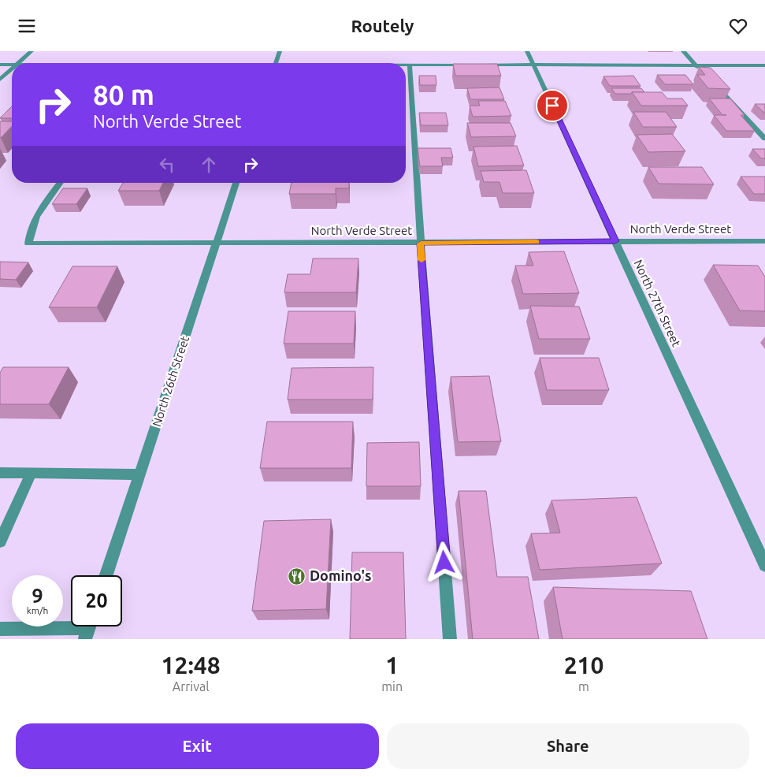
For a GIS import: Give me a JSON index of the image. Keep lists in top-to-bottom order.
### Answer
{
  "streets": {
    "street": ["North Verde Street", "North 27th Street", "North 26th Street"]
  },
  "crossings": [
    ["North Verde Street", "North 27th Street"],
    ["North Verde Street", "North 26th Street"]
  ],
  "places": {
    "restaurant": ["Domino's"]
  },
  "page": {
    "header": "Routely",
    "turn": ["80 m", "North Verde Street"],
    "speed": "9 km/h",
    "limit": "20",
    "eta": [
      "12:48",
      "Arrival",
      "1",
      "min",
      "210",
      "m"
    ],
    "buttons": ["Exit", "Share"]
  }
}
